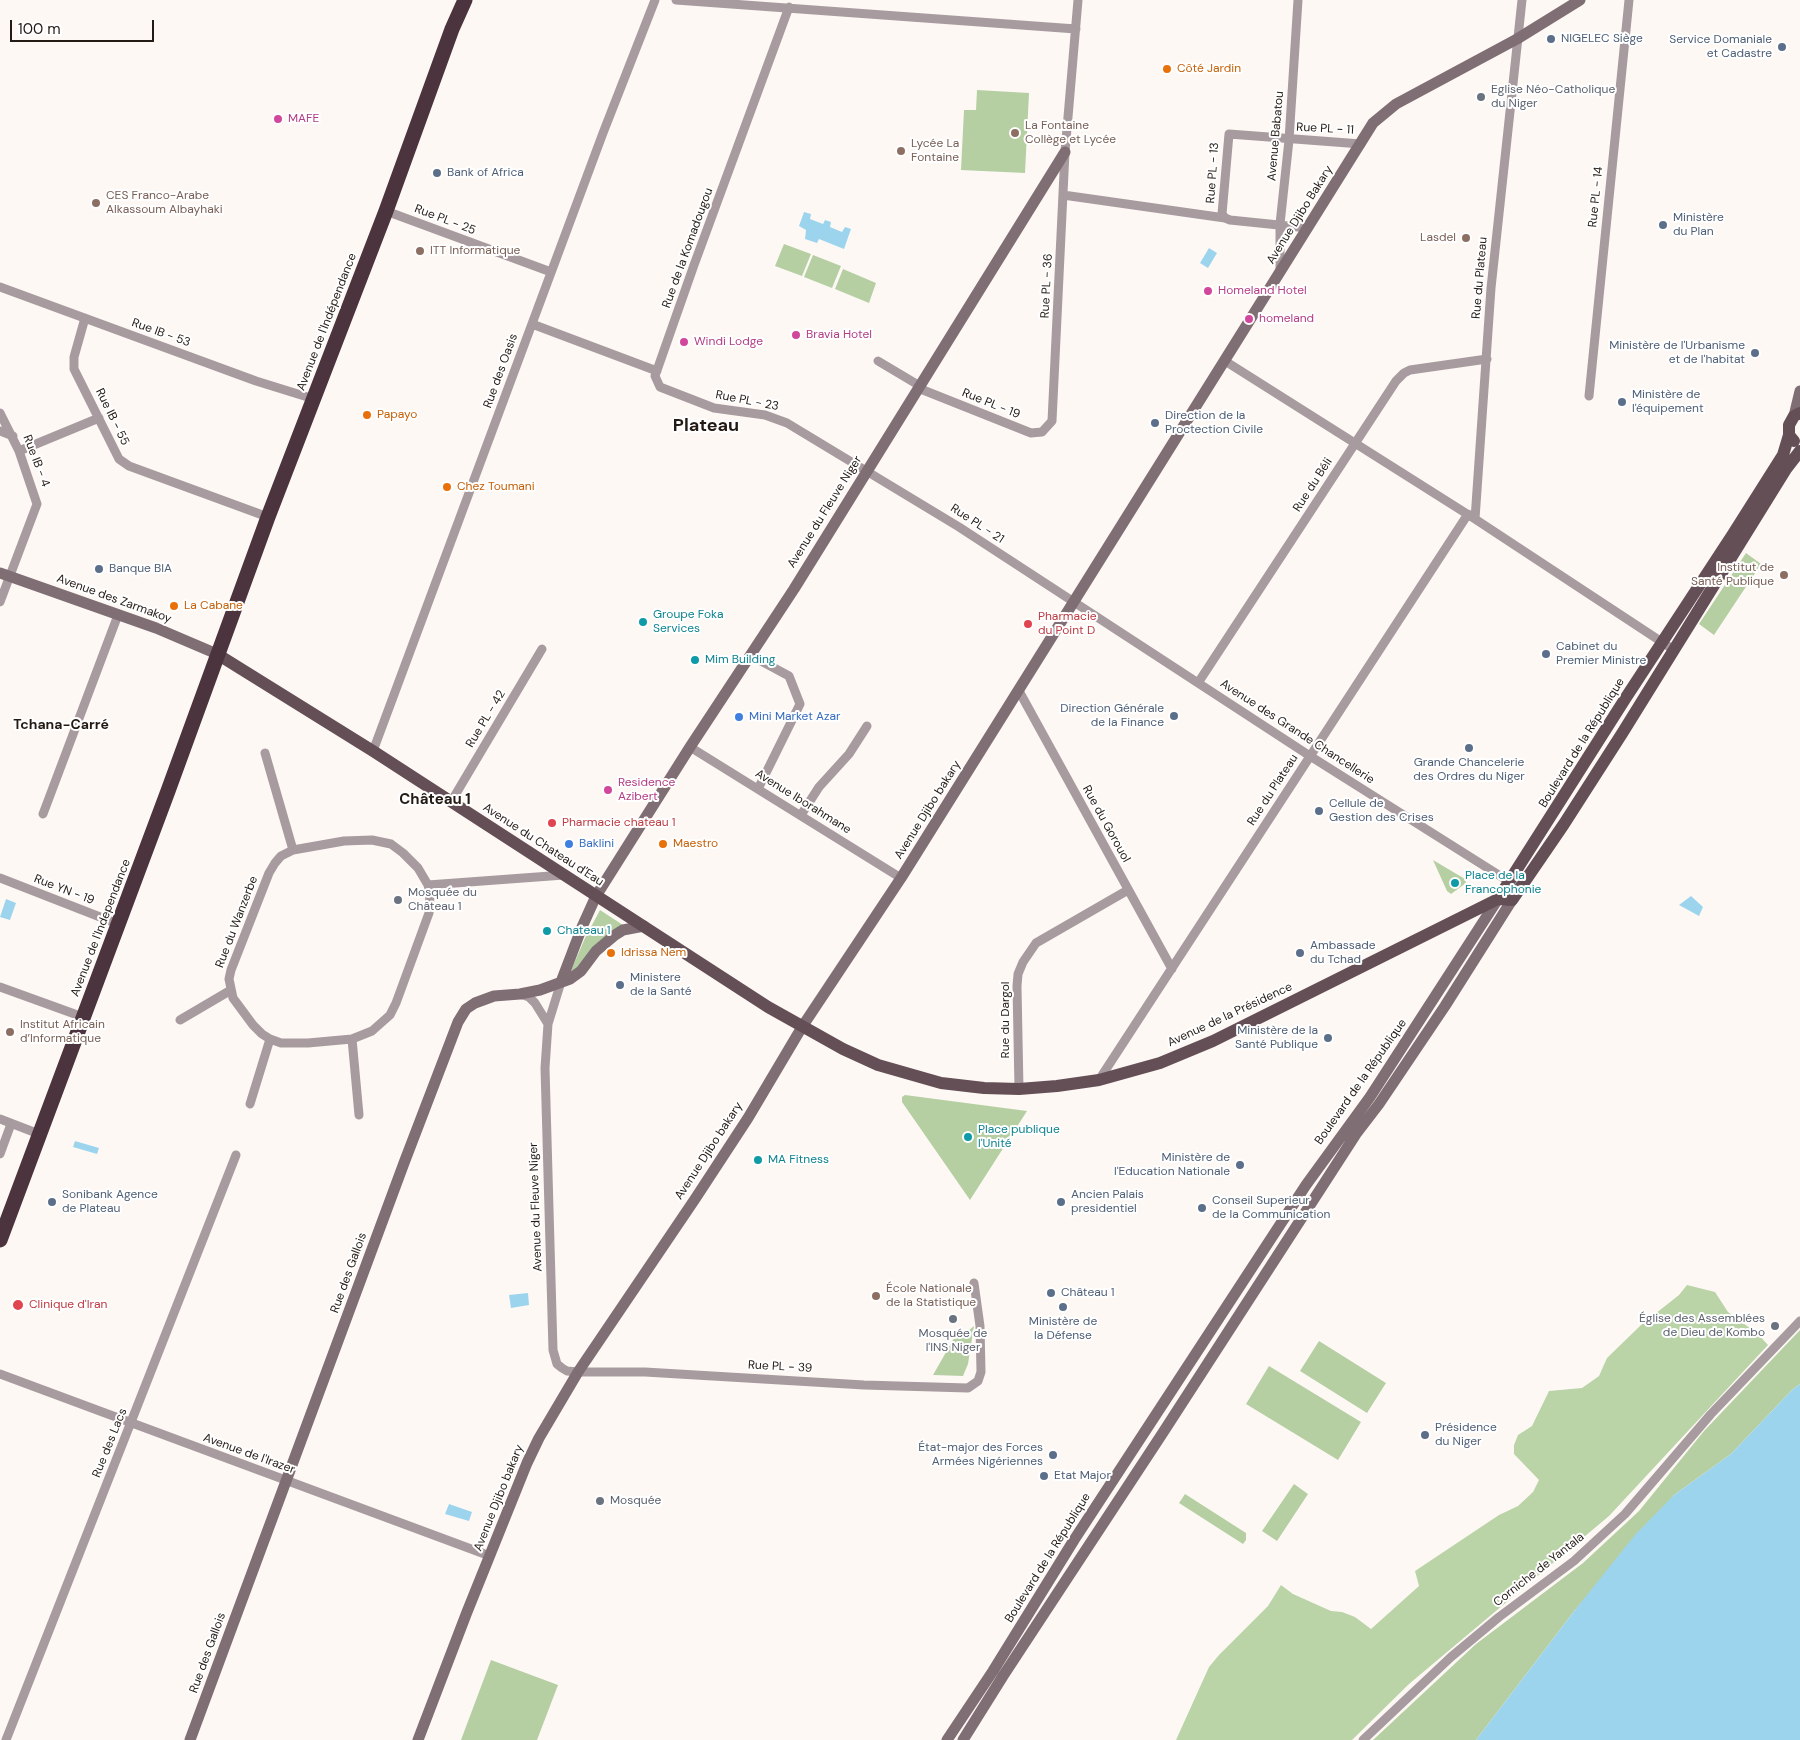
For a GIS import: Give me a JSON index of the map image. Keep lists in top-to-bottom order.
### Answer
{
  "streets": {
    "highway": ["Avenue de l'Indépendance", "Avenue de l'Independance"],
    "main road": ["Boulevard de la République", "Avenue du Chateau d'Eau", "Avenue de la Présidence"],
    "street": [
      "Rue PL - 11",
      "Avenue Babatou",
      "Rue PL - 13",
      "Rue PL - 14",
      "Avenue Djibo Bakary",
      "Rue PL - 25",
      "Rue de la Komadougou",
      "Rue du Plateau",
      "Rue PL - 36",
      "Rue IB - 53",
      "Rue des Oasis",
      "Rue PL - 23",
      "Rue PL - 19",
      "Rue IB - 55",
      "Rue IB - 4",
      "Rue du Béli",
      "Avenue du Fleuve Niger",
      "Rue PL - 21",
      "Avenue des Zarmakoy",
      "Rue PL - 42",
      "Avenue des Grande Chancellerie",
      "Avenue Iborahmane",
      "Avenue Djibo bakary",
      "Rue du Gorouol",
      "Rue YN - 19",
      "Rue du Wanzerbe",
      "Rue du Dargol",
      "Rue des Gallois",
      "Rue PL - 39",
      "Rue des Lacs",
      "Avenue de l'Irazer",
      "Corniche de Yantala"
    ]
  },
  "crossings": [
    ["Rue PL - 11", "Avenue Babatou"],
    ["Rue PL - 11", "Rue PL - 13"],
    ["Rue PL - 11", "Avenue Djibo Bakary"],
    ["Avenue Babatou", "Rue PL - 13"],
    ["Avenue Babatou", "Avenue Djibo Bakary"],
    ["Rue PL - 13", "Avenue Djibo Bakary"],
    ["Avenue Djibo Bakary", "Rue du Plateau"],
    ["Avenue Djibo Bakary", "Rue PL - 21"],
    ["Avenue Djibo Bakary", "Avenue des Grande Chancellerie"],
    ["Avenue Djibo Bakary", "Avenue Djibo bakary"],
    ["Rue PL - 25", "Avenue de l'Indépendance"],
    ["Rue PL - 25", "Rue des Oasis"],
    ["Rue de la Komadougou", "Rue PL - 23"],
    ["Rue du Plateau", "Rue du Béli"],
    ["Rue du Plateau", "Avenue des Grande Chancellerie"],
    ["Rue du Plateau", "Rue du Gorouol"],
    ["Rue du Plateau", "Avenue de la Présidence"],
    ["Rue PL - 36", "Rue PL - 19"],
    ["Rue PL - 36", "Avenue du Fleuve Niger"],
    ["Avenue de l'Indépendance", "Rue IB - 53"],
    ["Avenue de l'Indépendance", "Rue IB - 55"],
    ["Avenue de l'Indépendance", "Avenue des Zarmakoy"],
    ["Avenue de l'Indépendance", "Avenue du Chateau d'Eau"],
    ["Avenue de l'Indépendance", "Avenue de l'Independance"],
    ["Rue IB - 53", "Rue IB - 55"],
    ["Rue des Oasis", "Avenue du Chateau d'Eau"],
    ["Rue PL - 23", "Avenue du Fleuve Niger"],
    ["Rue PL - 23", "Rue PL - 21"],
    ["Rue PL - 19", "Avenue du Fleuve Niger"],
    ["Rue IB - 4", "Avenue des Zarmakoy"],
    ["Rue du Béli", "Avenue des Grande Chancellerie"],
    ["Avenue du Fleuve Niger", "Rue PL - 21"],
    ["Avenue du Fleuve Niger", "Avenue Iborahmane"],
    ["Avenue du Fleuve Niger", "Avenue Djibo bakary"],
    ["Avenue du Fleuve Niger", "Avenue du Chateau d'Eau"],
    ["Avenue du Fleuve Niger", "Rue des Gallois"],
    ["Avenue du Fleuve Niger", "Rue PL - 39"],
    ["Rue PL - 21", "Avenue des Grande Chancellerie"],
    ["Rue PL - 21", "Avenue Djibo bakary"],
    ["Avenue des Zarmakoy", "Avenue du Chateau d'Eau"],
    ["Avenue des Zarmakoy", "Avenue de l'Independance"],
    ["Rue PL - 42", "Avenue du Chateau d'Eau"],
    ["Avenue des Grande Chancellerie", "Boulevard de la République"],
    ["Avenue des Grande Chancellerie", "Avenue Djibo bakary"],
    ["Boulevard de la République", "Avenue de la Présidence"],
    ["Avenue Iborahmane", "Avenue Djibo bakary"],
    ["Avenue Djibo bakary", "Rue du Gorouol"],
    ["Avenue Djibo bakary", "Avenue du Chateau d'Eau"],
    ["Avenue Djibo bakary", "Avenue de la Présidence"],
    ["Avenue Djibo bakary", "Rue PL - 39"],
    ["Avenue Djibo bakary", "Avenue de l'Irazer"],
    ["Rue du Gorouol", "Rue du Dargol"],
    ["Avenue du Chateau d'Eau", "Avenue de l'Independance"],
    ["Avenue du Chateau d'Eau", "Avenue de la Présidence"],
    ["Avenue du Chateau d'Eau", "Rue des Gallois"],
    ["Rue YN - 19", "Avenue de l'Independance"],
    ["Avenue de la Présidence", "Rue du Dargol"],
    ["Rue des Gallois", "Avenue de l'Irazer"],
    ["Rue des Lacs", "Avenue de l'Irazer"]
  ],
  "districts": ["Plateau", "Tchana-Carré", "Château 1"],
  "places": [
    "NIGELEC Siège",
    "Service Domaniale et Cadastre",
    "Côté Jardin",
    "Eglise Néo-Catholique du Niger",
    "MAFE",
    "La Fontaine Collège et Lycée",
    "Lycée La Fontaine",
    "Bank of Africa",
    "CES Franco-Arabe Alkassoum Albayhaki",
    "Ministère du Plan",
    "Lasdel",
    "ITT Informatique",
    "Homeland Hotel",
    "homeland",
    "Bravia Hotel",
    "Windi Lodge",
    "Ministère de l'Urbanisme et de l'habitat",
    "Ministère de l'équipement",
    "Papayo",
    "Direction de la Proctection Civile",
    "Chez Toumani",
    "Banque BIA",
    "Institut de Santé Publique",
    "La Cabane",
    "Groupe Foka Services",
    "Pharmacie du Point D",
    "Cabinet du Premier Ministre",
    "Mim Building",
    "Direction Générale de la Finance",
    "Mini Market Azar",
    "Grande Chancelerie des Ordres du Niger",
    "Residence Azibert",
    "Cellule de Gestion des Crises",
    "Pharmacie chateau 1",
    "Baklini",
    "Maestro",
    "Place de la Francophonie",
    "Mosquée du Château 1",
    "Chateau 1",
    "Idrissa Nem",
    "Ambassade du Tchad",
    "Ministere de la Santé",
    "Institut Africain d’Informatique",
    "Ministère de la Santé Publique",
    "Place publique l'Unité",
    "MA Fitness",
    "Ministère de l'Education Nationale",
    "Sonibank Agence de Plateau",
    "Ancien Palais presidentiel",
    "Conseil Superieur de la Communication",
    "Château 1",
    "École Nationale de la Statistique",
    "Clinique d'Iran",
    "Ministère de la Défense",
    "Mosquée de l'INS Niger",
    "Église des Assemblées de Dieu de Kombo",
    "Présidence du Niger",
    "État-major des Forces Armées Nigériennes",
    "Etat Major",
    "Mosquée"
  ],
  "scale_bar": "100 m"
}
